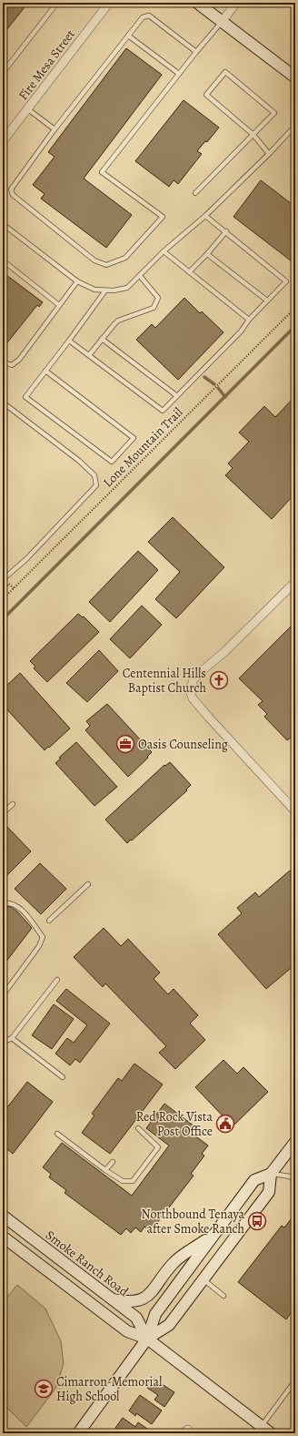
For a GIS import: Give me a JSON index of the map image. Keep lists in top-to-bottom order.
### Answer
{
  "streets": {
    "main road": ["Smoke Ranch Road"],
    "street": ["Fire Mesa Street"],
    "path": ["Lone Mountain Trail"]
  },
  "places": {
    "church": ["Centennial Hills Baptist Church"],
    "office": ["Oasis Counseling"],
    "public building": ["Red Rock Vista Post Office"],
    "bus stop": ["Northbound Tenaya after Smoke Ranch"],
    "school or university": ["Cimarron-Memorial High School"]
  }
}
